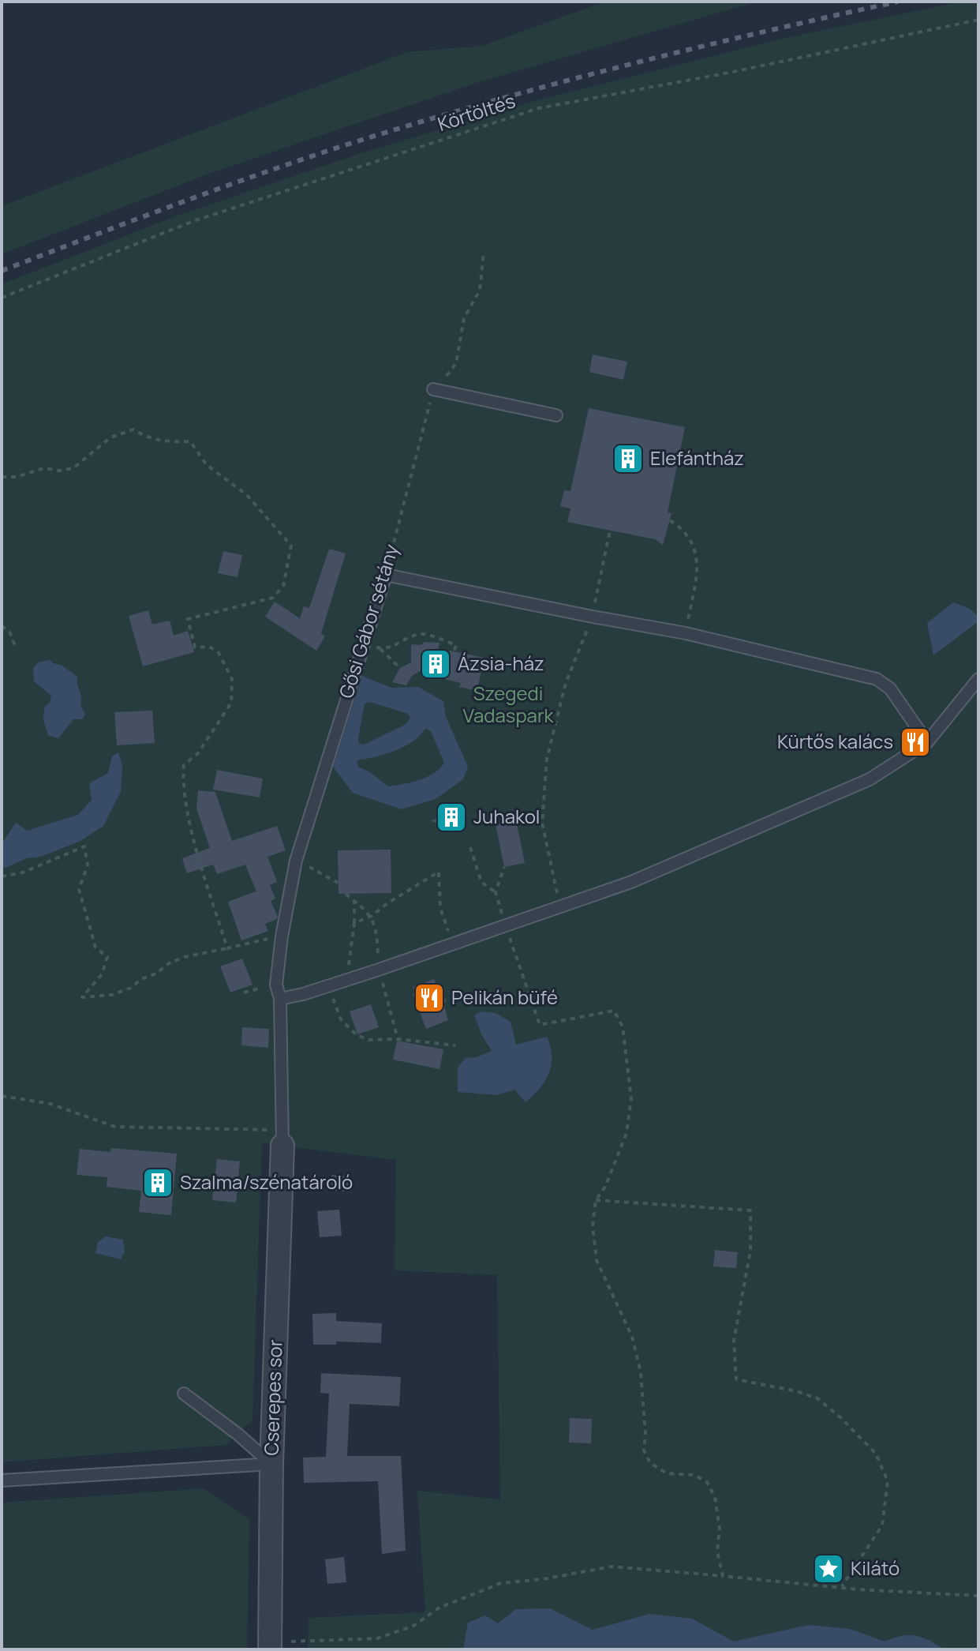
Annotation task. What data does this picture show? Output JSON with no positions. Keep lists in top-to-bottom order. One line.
{"streets":{"street":["Cserepes sor"],"lane":["Gősi Gábor sétány"],"path":["Körtöltés"]},"crossings":[["Gősi Gábor sétány","Cserepes sor"]],"parks":["Szegedi Vadaspark"],"places":{"building":["Elefántház","Ázsia-ház","Juhakol","Szalma/szénatároló"],"restaurant":["Kürtős kalács","Pelikán büfé"],"place":["Kilátó"]}}
